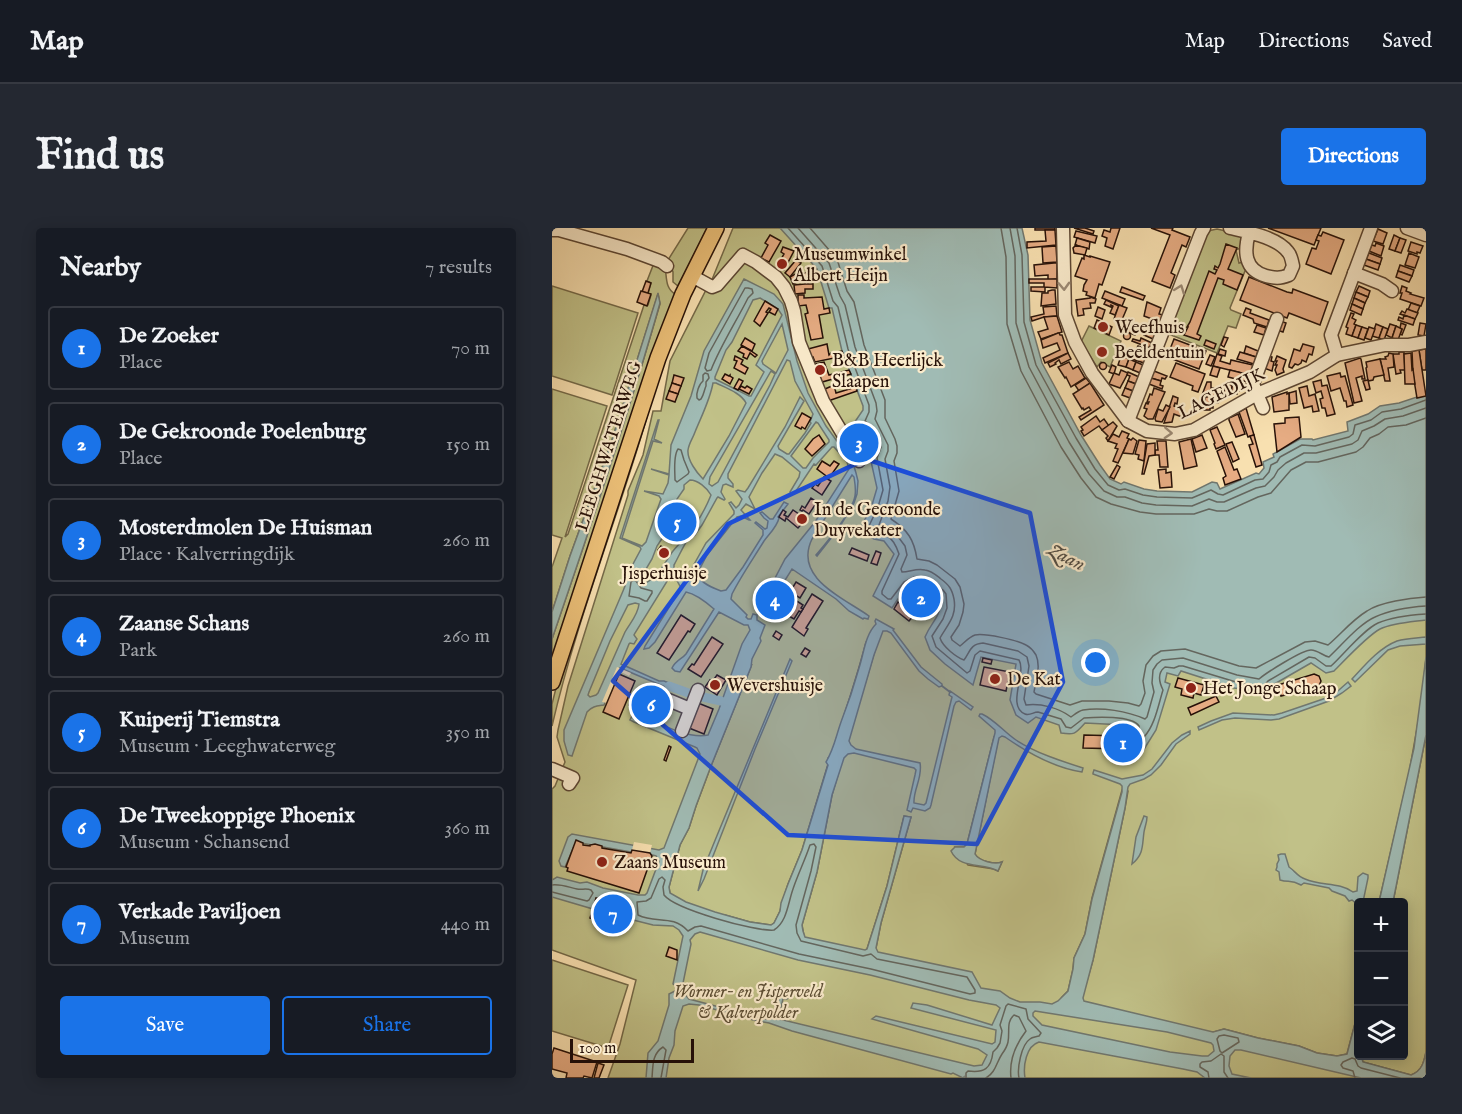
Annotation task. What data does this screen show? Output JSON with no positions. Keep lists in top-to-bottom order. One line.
{"streets":{"main road":["LEEGHWATERWEG"],"street":["LAGEDIJK"]},"one_way":["LAGEDIJK"],"water":["Zaan"],"parks":["Wormer- en Jisperveld & Kalverpolder"],"places":["Museumwinkel Albert Heijn","Weefhuis","Beeldentuin","B&B Heerlijck Slaapen","In de Gecroonde Duyvekater","Jisperhuisje","De Kat","Wevershuisje","Het Jonge Schaap","Zaans Museum"],"scale_bar":"100 m","page":{"header":"Map","nav":["Map","Directions","Saved"],"buttons":["Directions",["Save","Share"]],"title":"Find us","heading":["Nearby","7 results"],"list":[{"mark":"1","name":"De Zoeker","note":"Place","value":"70 m"},{"mark":"2","name":"De Gekroonde Poelenburg","note":"Place","value":"150 m"},{"mark":"3","name":"Mosterdmolen De Huisman","note":"Place · Kalverringdijk","value":"260 m"},{"mark":"4","name":"Zaanse Schans","note":"Park","value":"260 m"},{"mark":"5","name":"Kuiperij Tiemstra","note":"Museum · Leeghwaterweg","value":"350 m"},{"mark":"6","name":"De Tweekoppige Phoenix","note":"Museum · Schansend","value":"360 m"},{"mark":"7","name":"Verkade Paviljoen","note":"Museum","value":"440 m"}],"pins":["3","5","2","4","6","1","7"],"map_buttons":["+","−"],"scale":"100 m"}}
